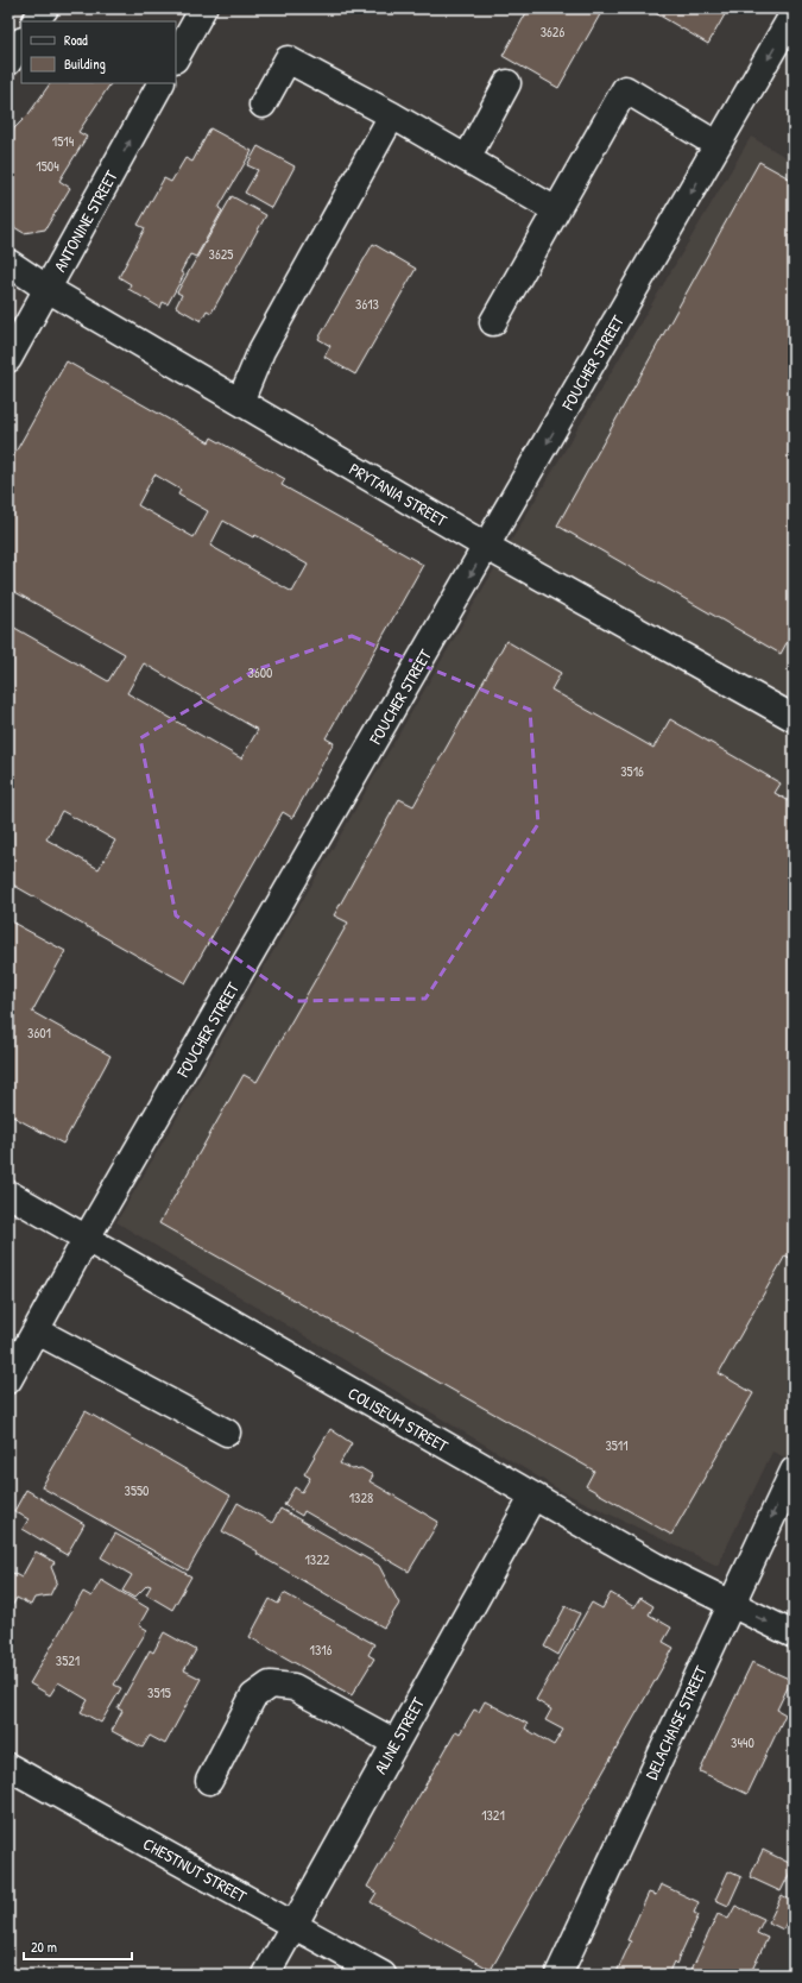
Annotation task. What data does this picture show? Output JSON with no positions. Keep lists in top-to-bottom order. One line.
{"streets":{"street":["ANTONINE STREET","FOUCHER STREET","PRYTANIA STREET","COLISEUM STREET","DELACHAISE STREET","ALINE STREET","CHESTNUT STREET"]},"crossings":[["ANTONINE STREET","PRYTANIA STREET"],["FOUCHER STREET","PRYTANIA STREET"],["FOUCHER STREET","COLISEUM STREET"],["COLISEUM STREET","DELACHAISE STREET"],["COLISEUM STREET","ALINE STREET"],["ALINE STREET","CHESTNUT STREET"]],"one_way":["FOUCHER STREET"],"house_numbers":["3626","1514","1504","3625","3613","3600","3516","3601","3511","3550","1328","1322","1316","3521","3515","3440","1321"],"legend":["Road","Building"],"scale_bar":"20 m"}
